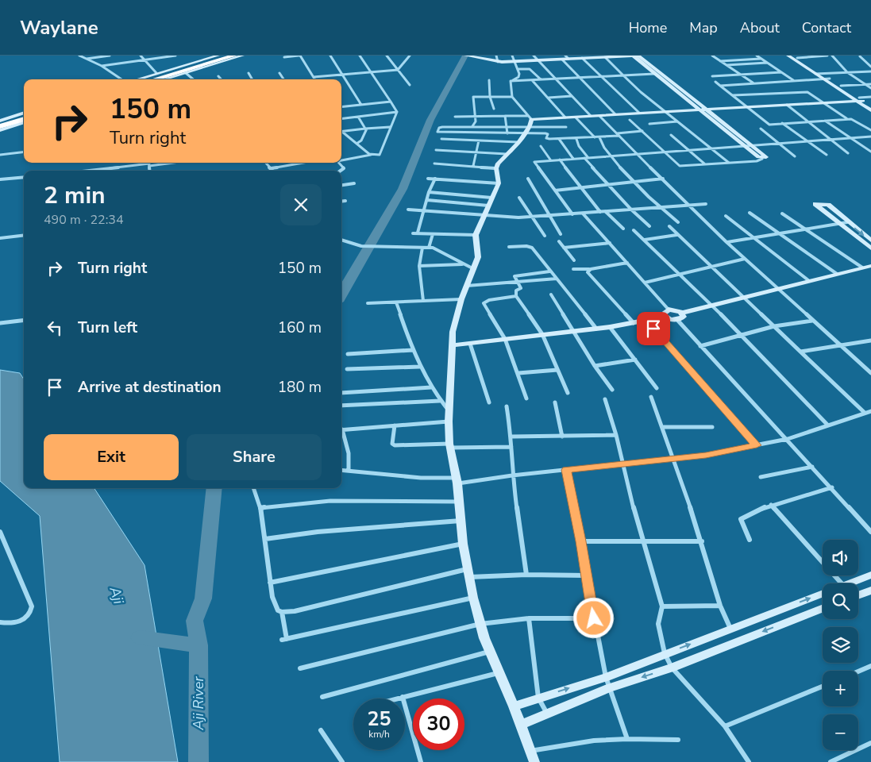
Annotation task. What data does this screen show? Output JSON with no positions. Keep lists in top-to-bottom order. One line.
{"water":["Aji","Aji River"],"page":{"header":"Waylane","nav":["Home","Map","About","Contact"],"turn":["150 m","Turn right"],"heading":["2 min","490 m · 22:34"],"list":[{"name":"Turn right","value":"150 m"},{"name":"Turn left","value":"160 m"},{"name":"Arrive at destination","value":"180 m"}],"buttons":["Exit","Share"],"map_buttons":["+","−"],"speed":"25 km/h","limit":"30"}}
